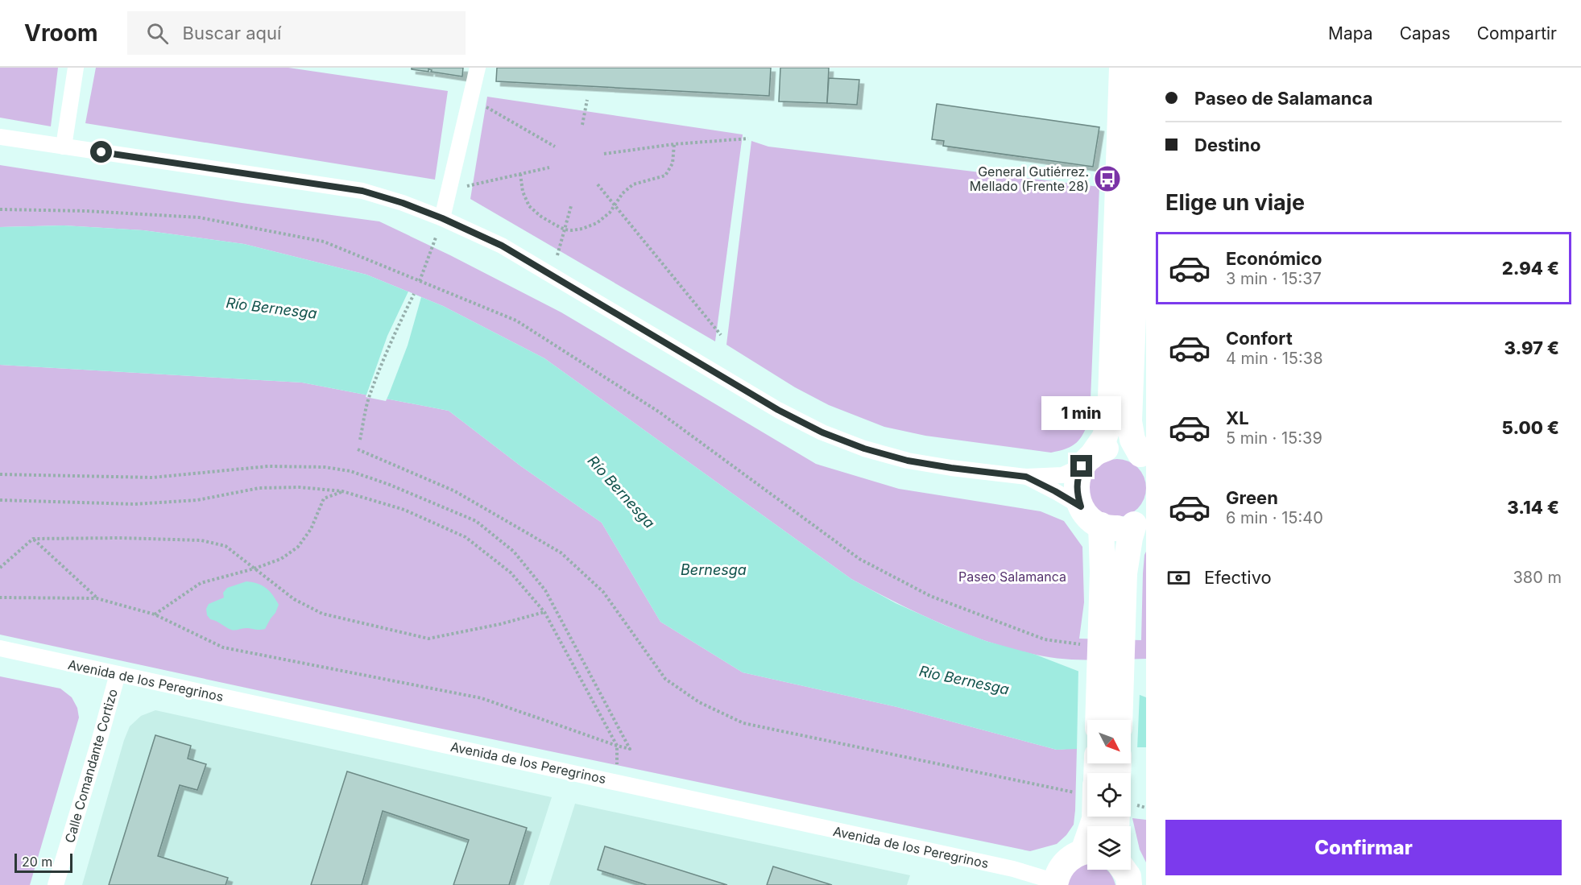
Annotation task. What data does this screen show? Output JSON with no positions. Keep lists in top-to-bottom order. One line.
{"streets":{"street":["Avenida de los Peregrinos","Calle Comandante Cortizo"]},"crossings":[["Avenida de los Peregrinos","Calle Comandante Cortizo"]],"water":["Río Bernesga","Bernesga"],"parks":["Paseo Salamanca"],"places":{"bus stop":["General Gutiérrez. Mellado (Frente 28)"]},"scale_bar":"20 m","north":"bottom right","page":{"header":"Vroom","search":"Buscar aquí","nav":["Mapa","Capas","Compartir"],"banner":["Paseo de Salamanca","Destino"],"heading":"Elige un viaje","list":[{"name":"Económico","note":"3 min · 15:37","value":"2.94 €"},{"name":"Confort","note":"4 min · 15:38","value":"3.97 €"},{"name":"XL","note":"5 min · 15:39","value":"5.00 €"},{"name":"Green","note":"6 min · 15:40","value":"3.14 €"}],"bubble":"1 min","pay":["Efectivo","380 m"],"buttons":"Confirmar","scale":"20 m"}}
